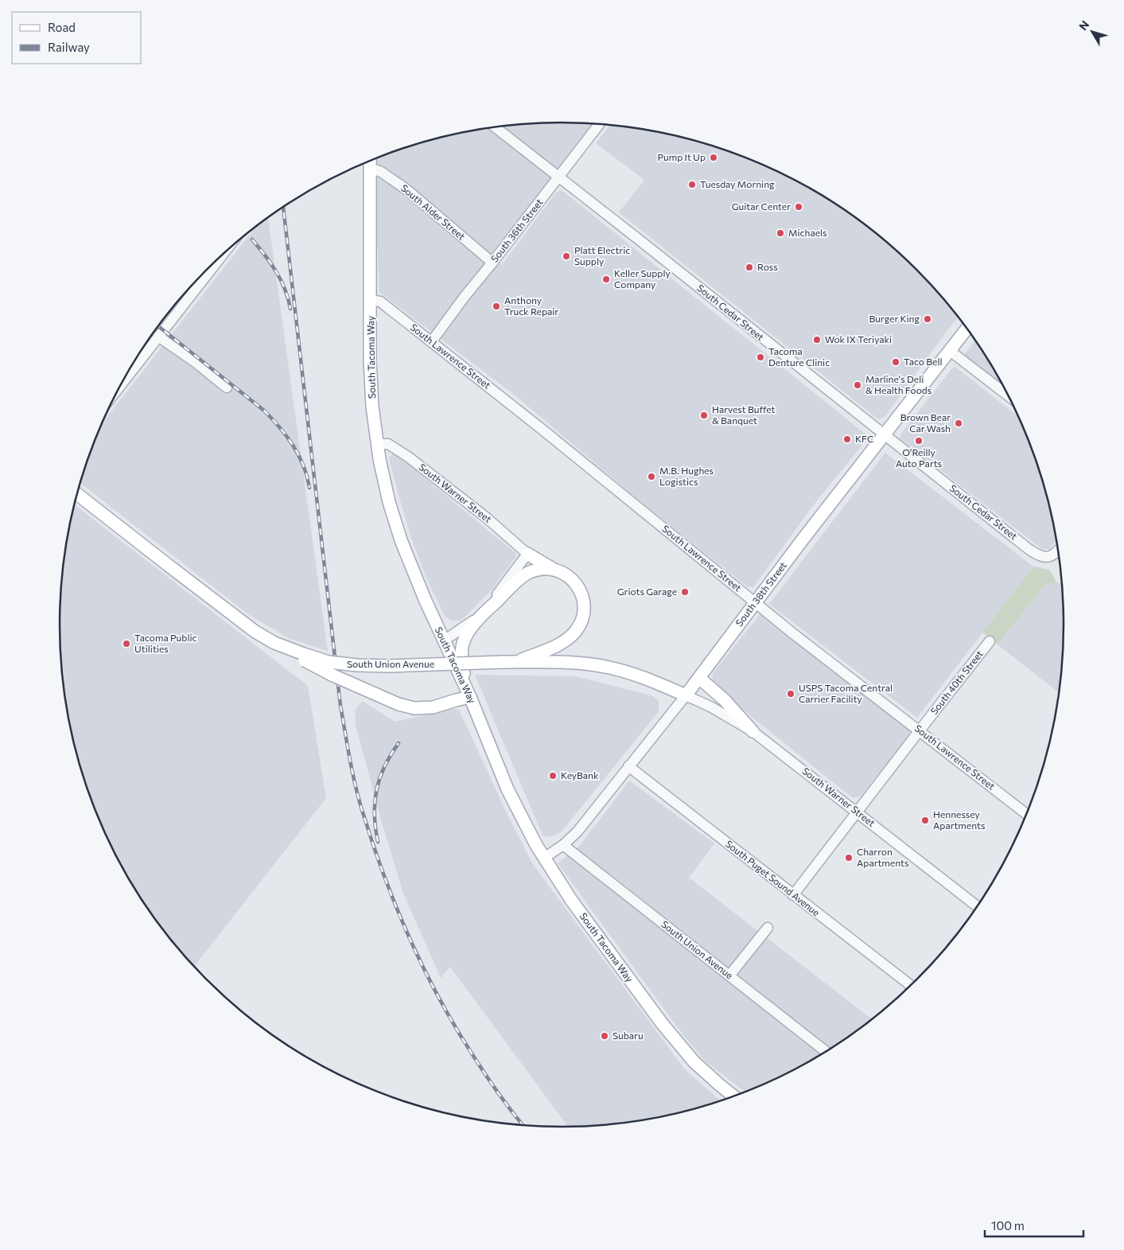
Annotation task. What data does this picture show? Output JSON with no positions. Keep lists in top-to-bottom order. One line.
{"streets":{"main road":["South Tacoma Way","South 38th Street","South Union Avenue"],"street":["South Alder Street","South 36th Street","South Cedar Street","South Lawrence Street","South Warner Street","South 40th Street","South Puget Sound Avenue"]},"crossings":[["South Alder Street","South 36th Street"],["South Alder Street","South Tacoma Way"],["South 36th Street","South Cedar Street"],["South 36th Street","South Lawrence Street"],["South Cedar Street","South 38th Street"],["South Lawrence Street","South Tacoma Way"],["South Lawrence Street","South 38th Street"],["South Lawrence Street","South 40th Street"],["South Tacoma Way","South Warner Street"],["South Tacoma Way","South 38th Street"],["South Warner Street","South 38th Street"],["South Warner Street","South Union Avenue"],["South Warner Street","South 40th Street"],["South 38th Street","South Union Avenue"],["South 38th Street","South Puget Sound Avenue"],["South 40th Street","South Puget Sound Avenue"]],"places":["Pump It Up","Tuesday Morning","Guitar Center","Michaels","Platt Electric Supply","Ross","Keller Supply Company","Anthony Truck Repair","Burger King","Wok IX Teriyaki","Tacoma Denture Clinic","Taco Bell","Marline's Deli & Health Foods","Harvest Buffet & Banquet","Brown Bear Car Wash","KFC","O'Reilly Auto Parts","M.B. Hughes Logistics","Griots Garage","Tacoma Public Utilities","USPS Tacoma Central Carrier Facility","KeyBank","Hennessey Apartments","Charron Apartments","Subaru"],"legend":["Road","Railway"],"scale_bar":"100 m","north":"top left"}
